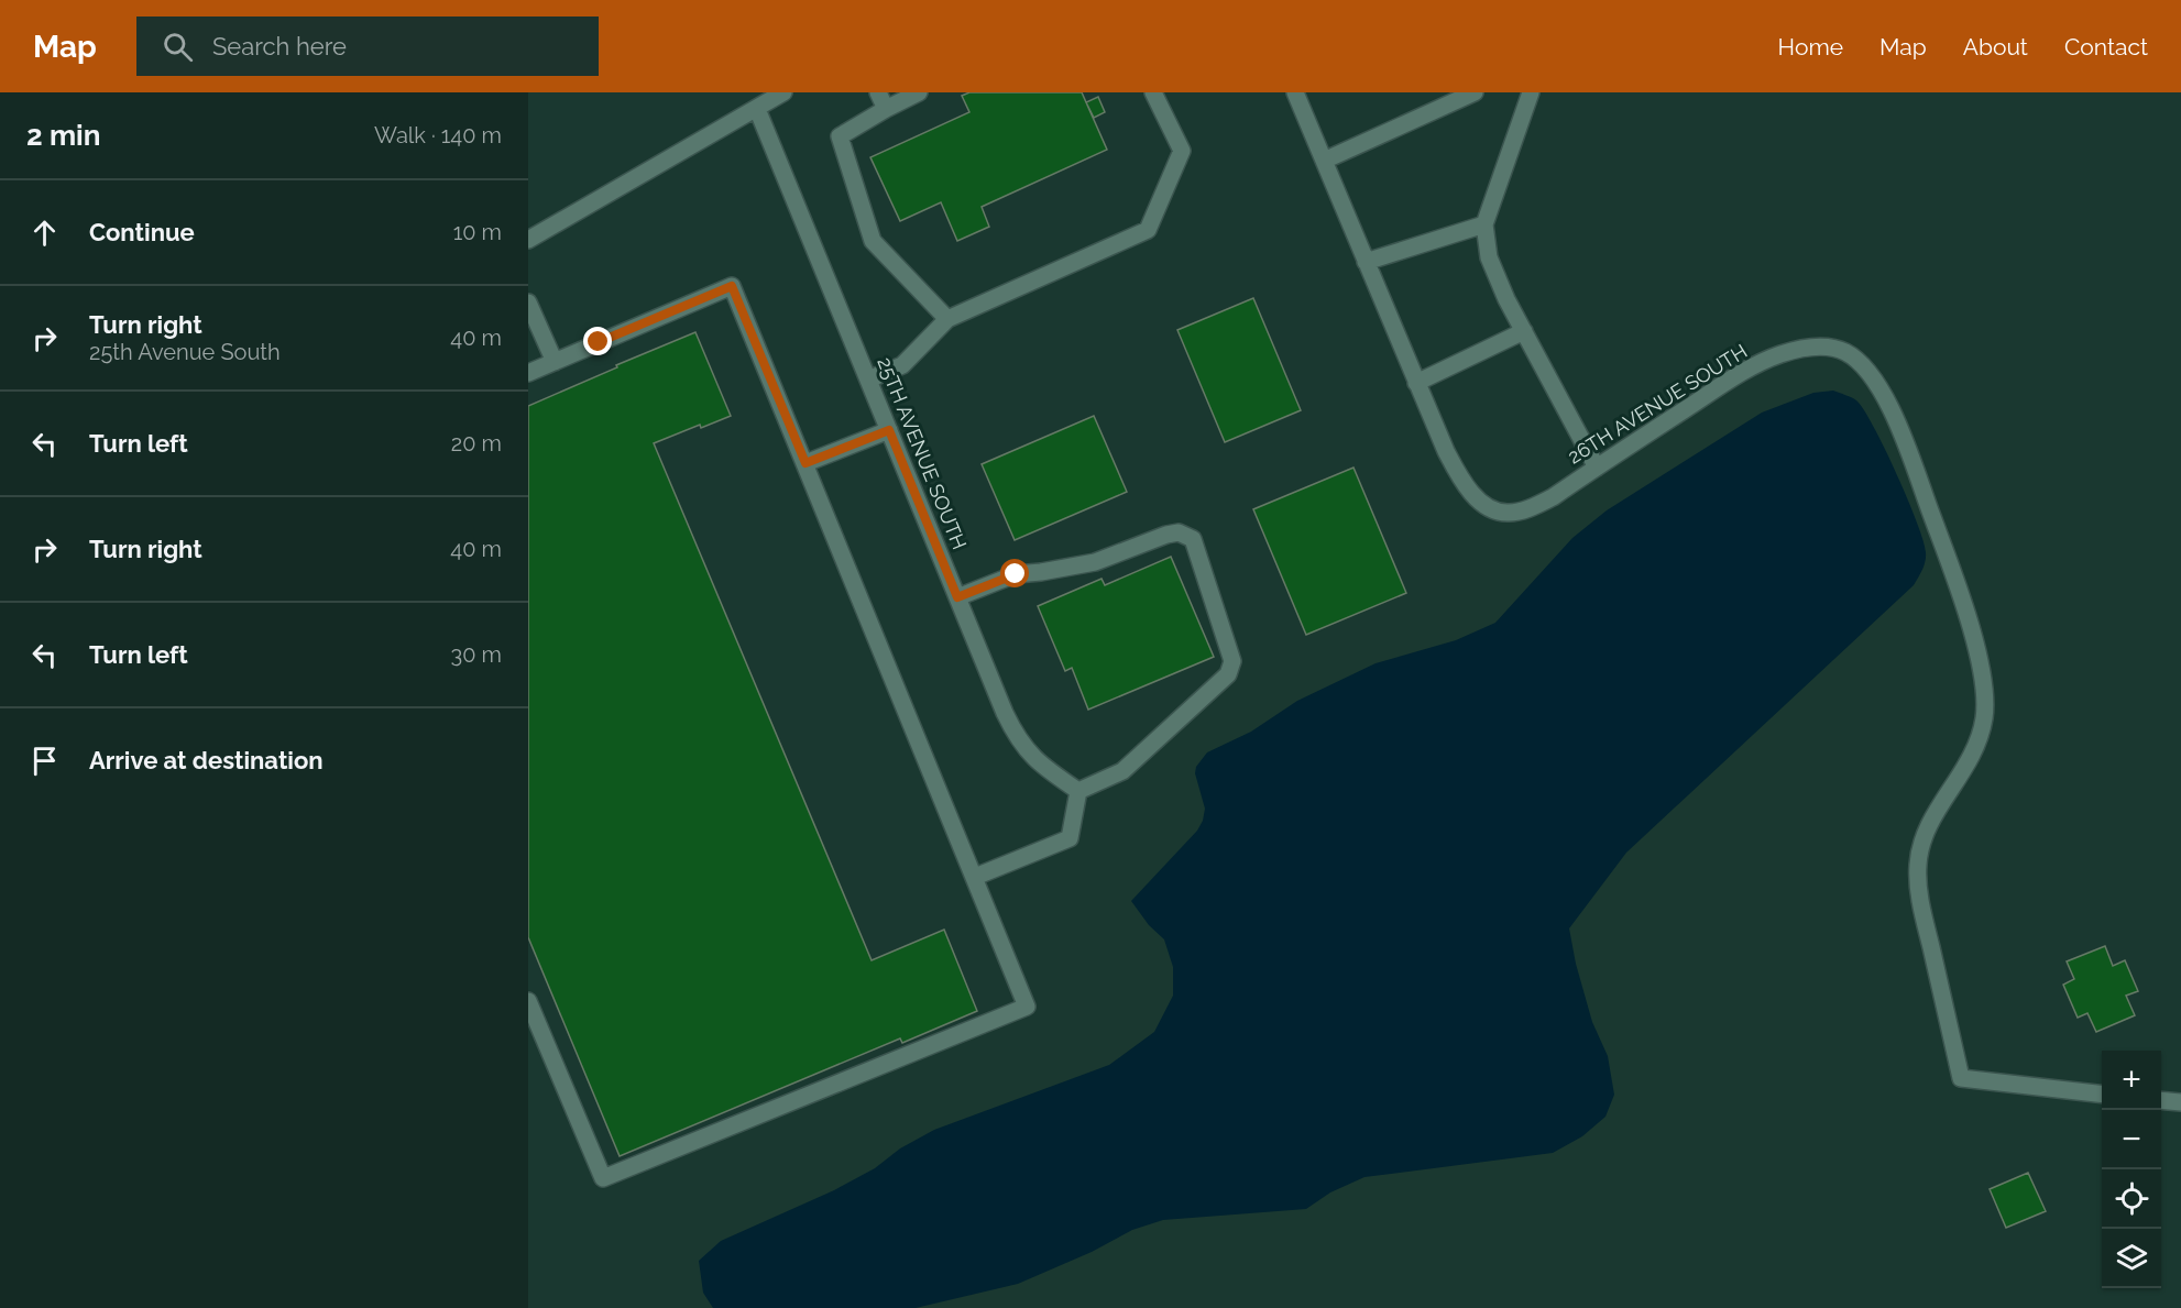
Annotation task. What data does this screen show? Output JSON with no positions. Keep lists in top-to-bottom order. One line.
{"streets":{"street":["26TH AVENUE SOUTH","25TH AVENUE SOUTH"]},"page":{"header":"Map","search":"Search here","nav":["Home","Map","About","Contact"],"heading":["2 min","Walk · 140 m"],"list":[["Continue","10 m"],["Turn right","25th Avenue South","40 m"],["Turn left","20 m"],["Turn right","40 m"],["Turn left","30 m"],"Arrive at destination"],"map_buttons":["+","−"]}}
